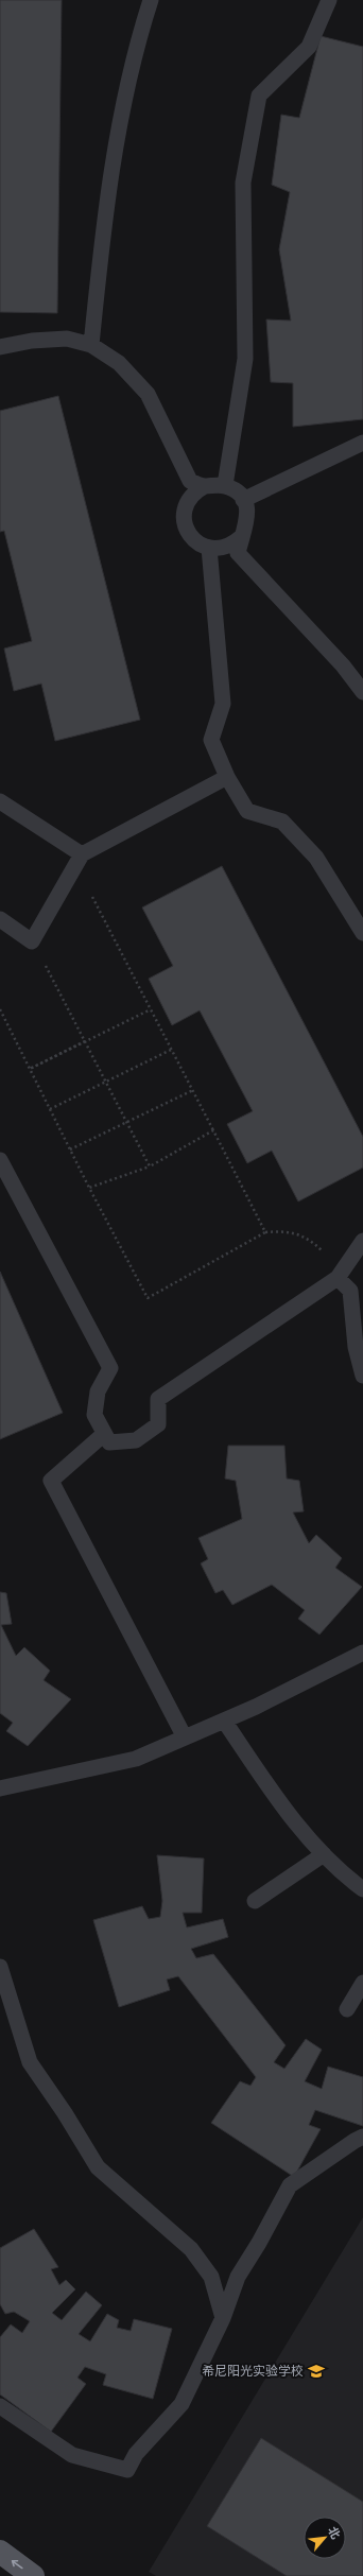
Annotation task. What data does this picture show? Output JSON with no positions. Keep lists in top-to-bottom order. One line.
{"places":{"school or university":["希尼阳光实验学校"]},"north":"top right"}
